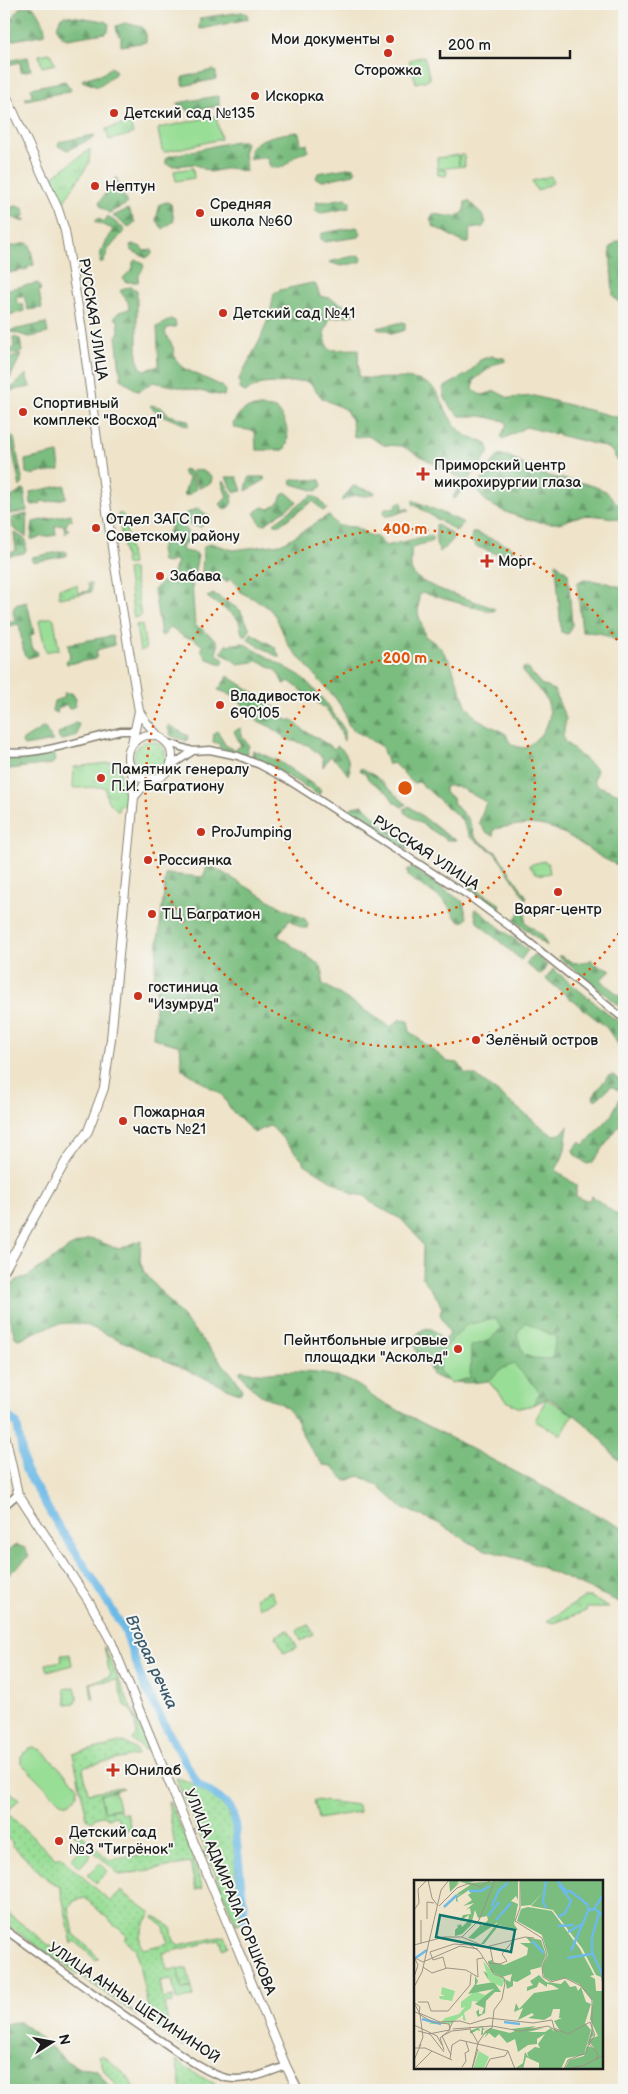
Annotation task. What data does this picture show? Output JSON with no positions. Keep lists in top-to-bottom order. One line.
{"streets":{"main road":["РУССКАЯ УЛИЦА","УЛИЦА АДМИРАЛА ГОРШКОВА","УЛИЦА АННЫ ЩЕТИНИНОЙ"]},"crossings":[["УЛИЦА АДМИРАЛА ГОРШКОВА","УЛИЦА АННЫ ЩЕТИНИНОЙ"]],"water":["Вторая речка"],"places":{"other":["Мои документы","Сторожка","Искорка","Детский сад №135","Нептун","Средняя школа №60","Детский сад №41","Спортивный комплекс \"Восход\"","Отдел ЗАГС по Советскому району","Забава","Владивосток 690105","Памятник генералу П.И. Багратиону","ProJumping","Россиянка","Варяг-центр","ТЦ Багратион","гостиница \"Изумруд\"","Зелёный остров","Пожарная часть №21","Пейнтбольные игровые площадки \"Аскольд\"","Детский сад №3 \"Тигрёнок\""],"health":["Приморский центр микрохирургии глаза","Морг","Юнилаб"]},"scale_bar":"200 m","north":"right","rings":["400 m","200 m"]}
